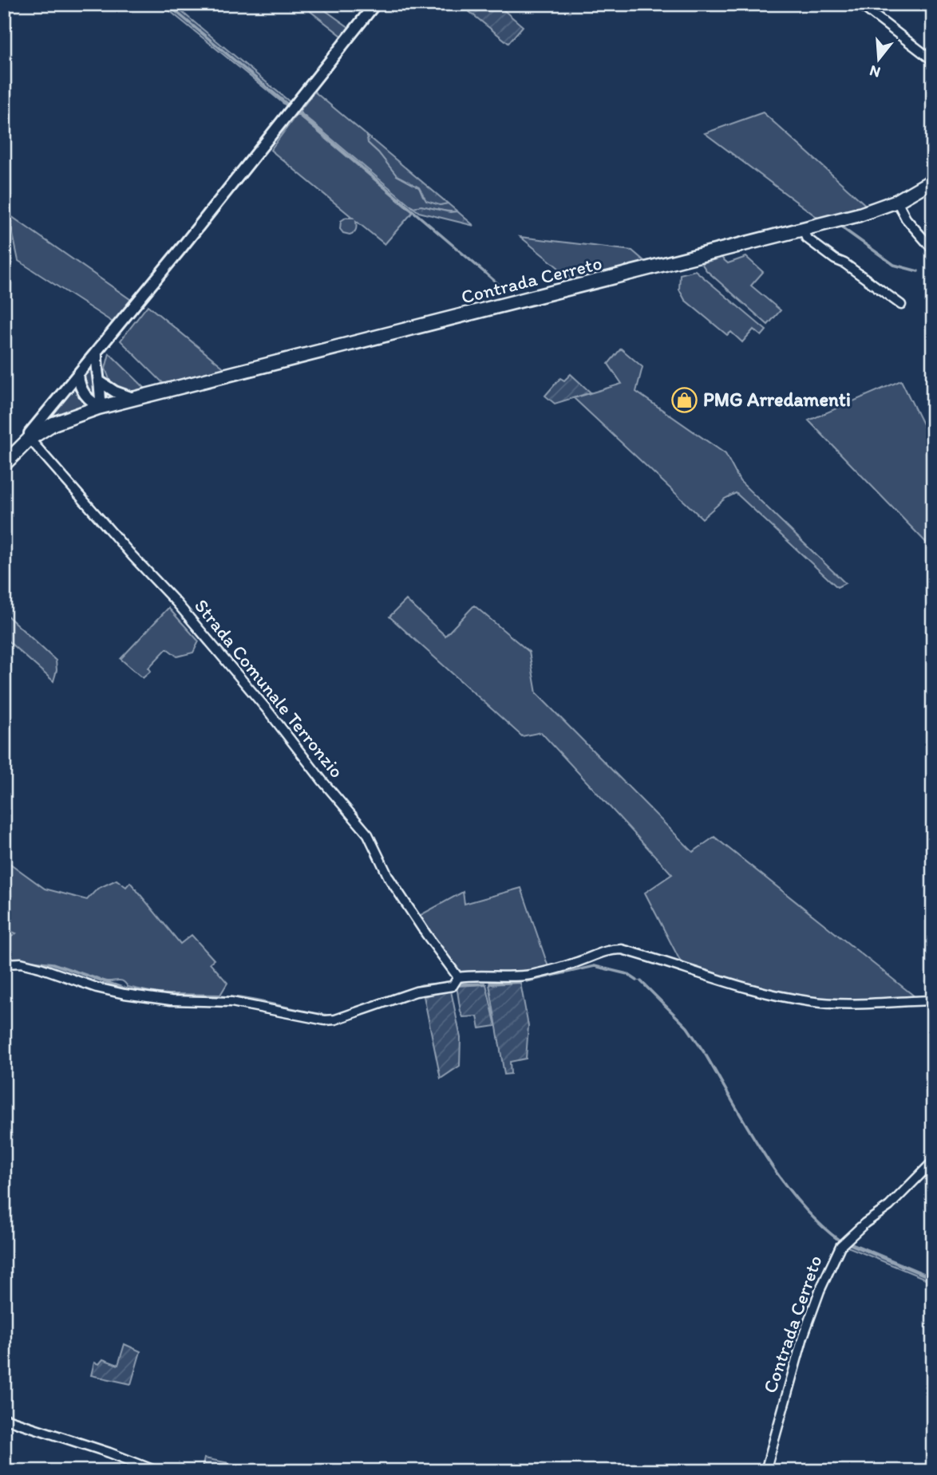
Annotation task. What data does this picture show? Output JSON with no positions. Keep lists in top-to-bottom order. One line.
{"streets":{"main road":["Contrada Cerreto"],"street":["Strada Comunale Terronzio"]},"crossings":[["Contrada Cerreto","Strada Comunale Terronzio"]],"places":{"shop":["PMG Arredamenti"]},"north":"bottom"}
